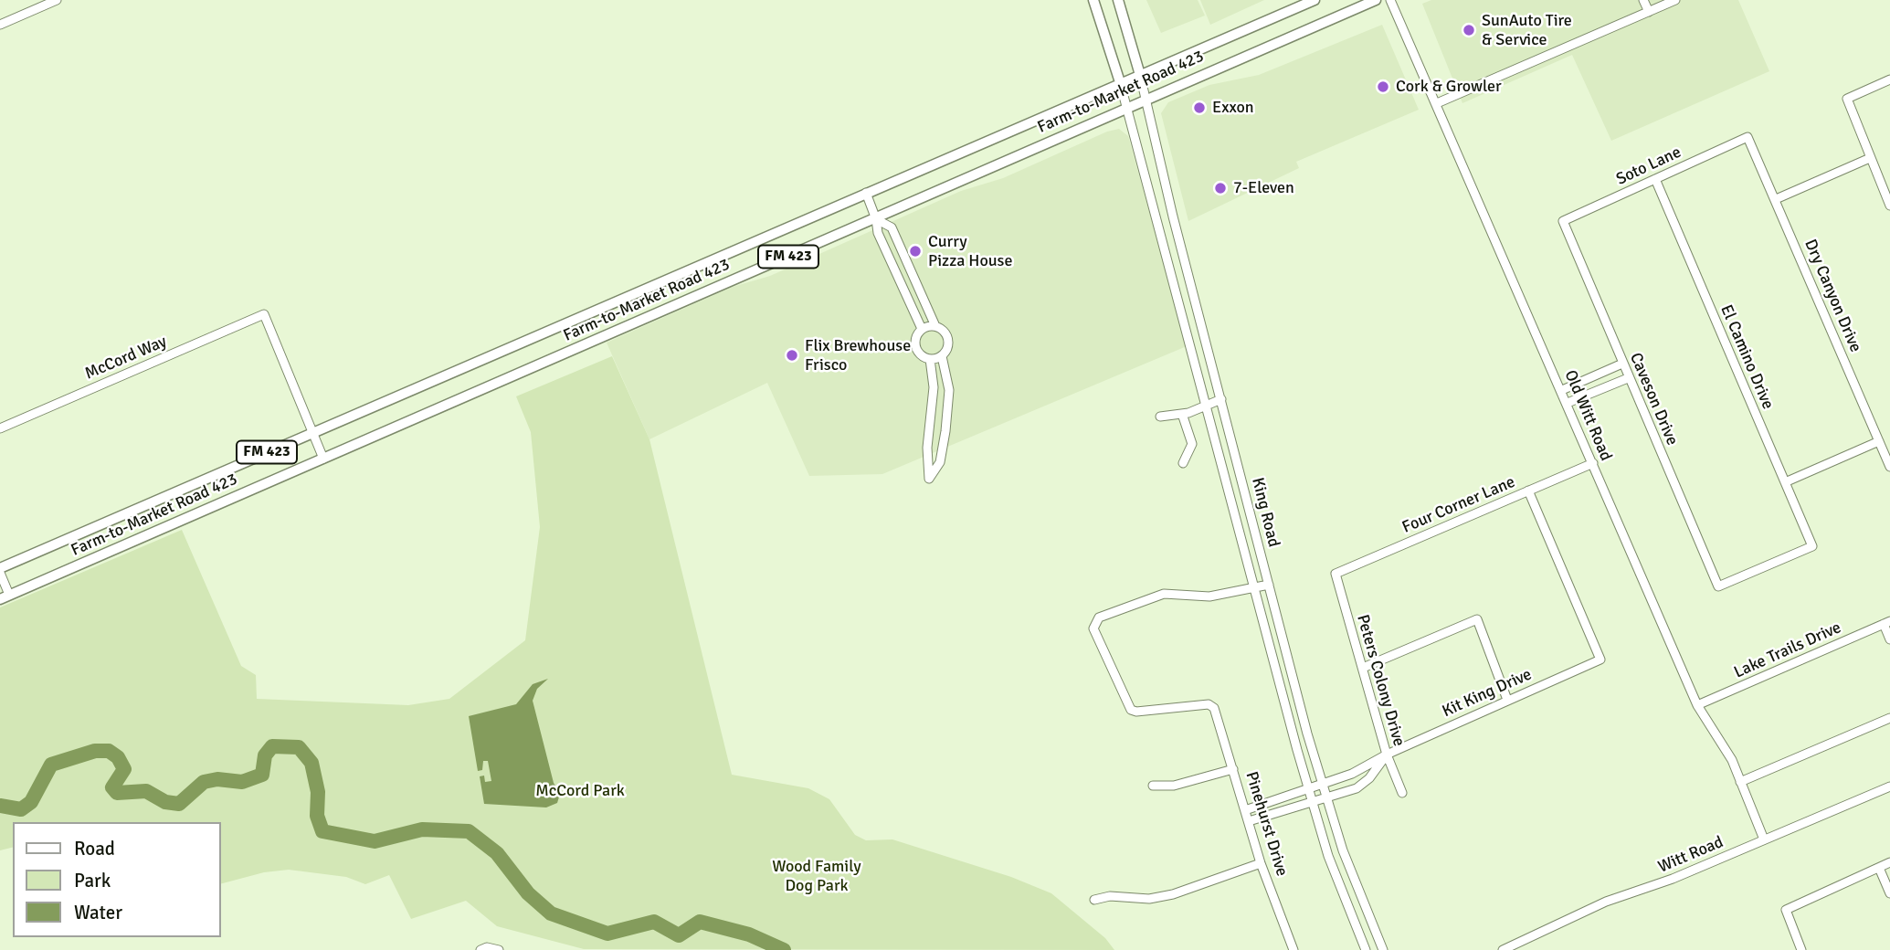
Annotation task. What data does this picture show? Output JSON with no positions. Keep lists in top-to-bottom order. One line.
{"streets":{"main road":["Farm-to-Market Road 423","FM 423"],"street":["Soto Lane","Dry Canyon Drive","El Camino Drive","McCord Way","Caveson Drive","Old Witt Road","Four Corner Lane","King Road","Lake Trails Drive","Peters Colony Drive","Kit King Drive","Pinehurst Drive","Witt Road"]},"crossings":[["Farm-to-Market Road 423","McCord Way"],["Farm-to-Market Road 423","King Road"],["Soto Lane","Dry Canyon Drive"],["Soto Lane","El Camino Drive"],["Soto Lane","Caveson Drive"],["El Camino Drive","Caveson Drive"],["Old Witt Road","Four Corner Lane"],["Old Witt Road","Lake Trails Drive"],["Old Witt Road","Witt Road"],["Four Corner Lane","Peters Colony Drive"],["Four Corner Lane","Kit King Drive"],["King Road","Kit King Drive"],["King Road","Pinehurst Drive"],["Peters Colony Drive","Kit King Drive"],["Kit King Drive","Pinehurst Drive"]],"parks":["McCord Park","Wood Family Dog Park"],"places":["SunAuto Tire & Service","Cork & Growler","Exxon","7-Eleven","Curry Pizza House","Flix Brewhouse Frisco"],"legend":["Road","Park","Water"]}
